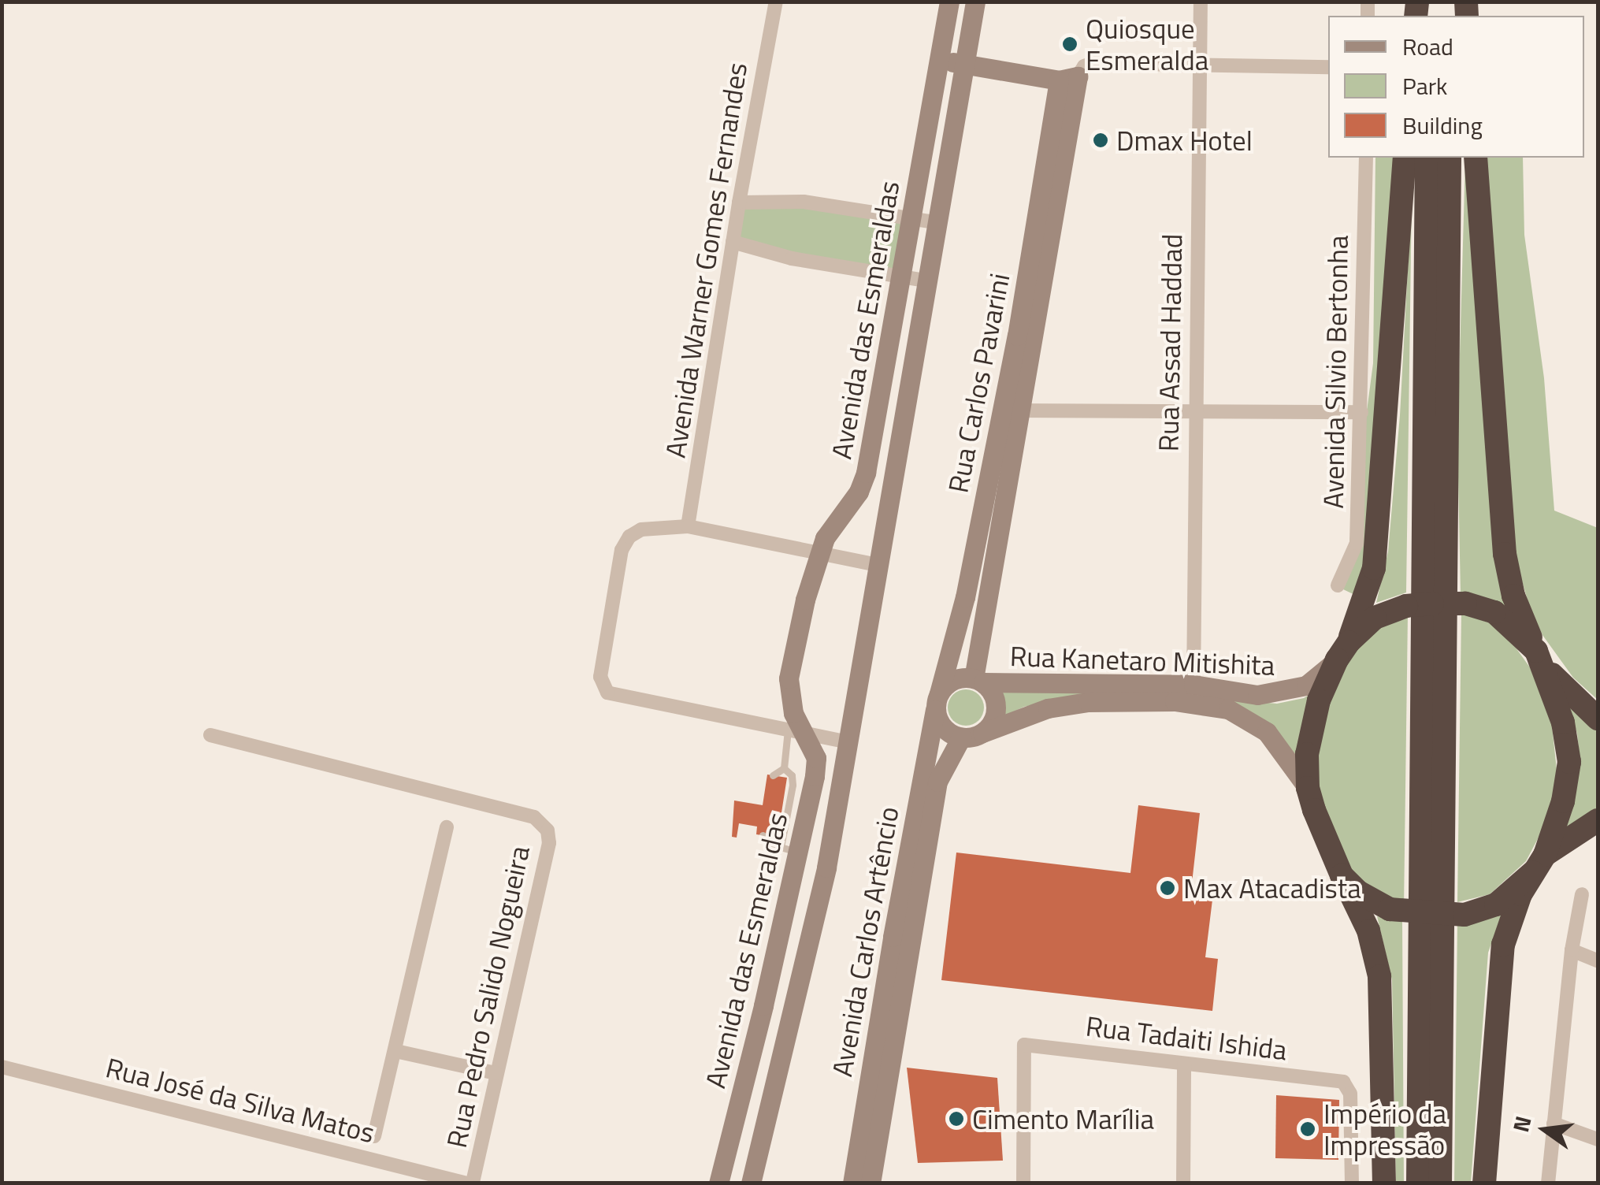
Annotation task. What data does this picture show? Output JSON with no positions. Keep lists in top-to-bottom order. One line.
{"streets":{"main road":["Avenida das Esmeraldas","Rua Carlos Pavarini","Rua Kanetaro Mitishita","Avenida Carlos Artêncio"],"street":["Avenida Warner Gomes Fernandes","Rua Assad Haddad","Avenida Silvio Bertonha","Rua Pedro Salido Nogueira","Rua Tadaiti Ishida","Rua José da Silva Matos"]},"crossings":[["Rua Assad Haddad","Rua Kanetaro Mitishita"],["Rua Carlos Pavarini","Rua Kanetaro Mitishita"],["Rua Carlos Pavarini","Avenida Carlos Artêncio"],["Rua Kanetaro Mitishita","Avenida Carlos Artêncio"]],"places":["Quiosque Esmeralda","Dmax Hotel","Max Atacadista","Cimento Marília","Império da Impressão"],"legend":["Road","Park","Building"],"north":"left"}
